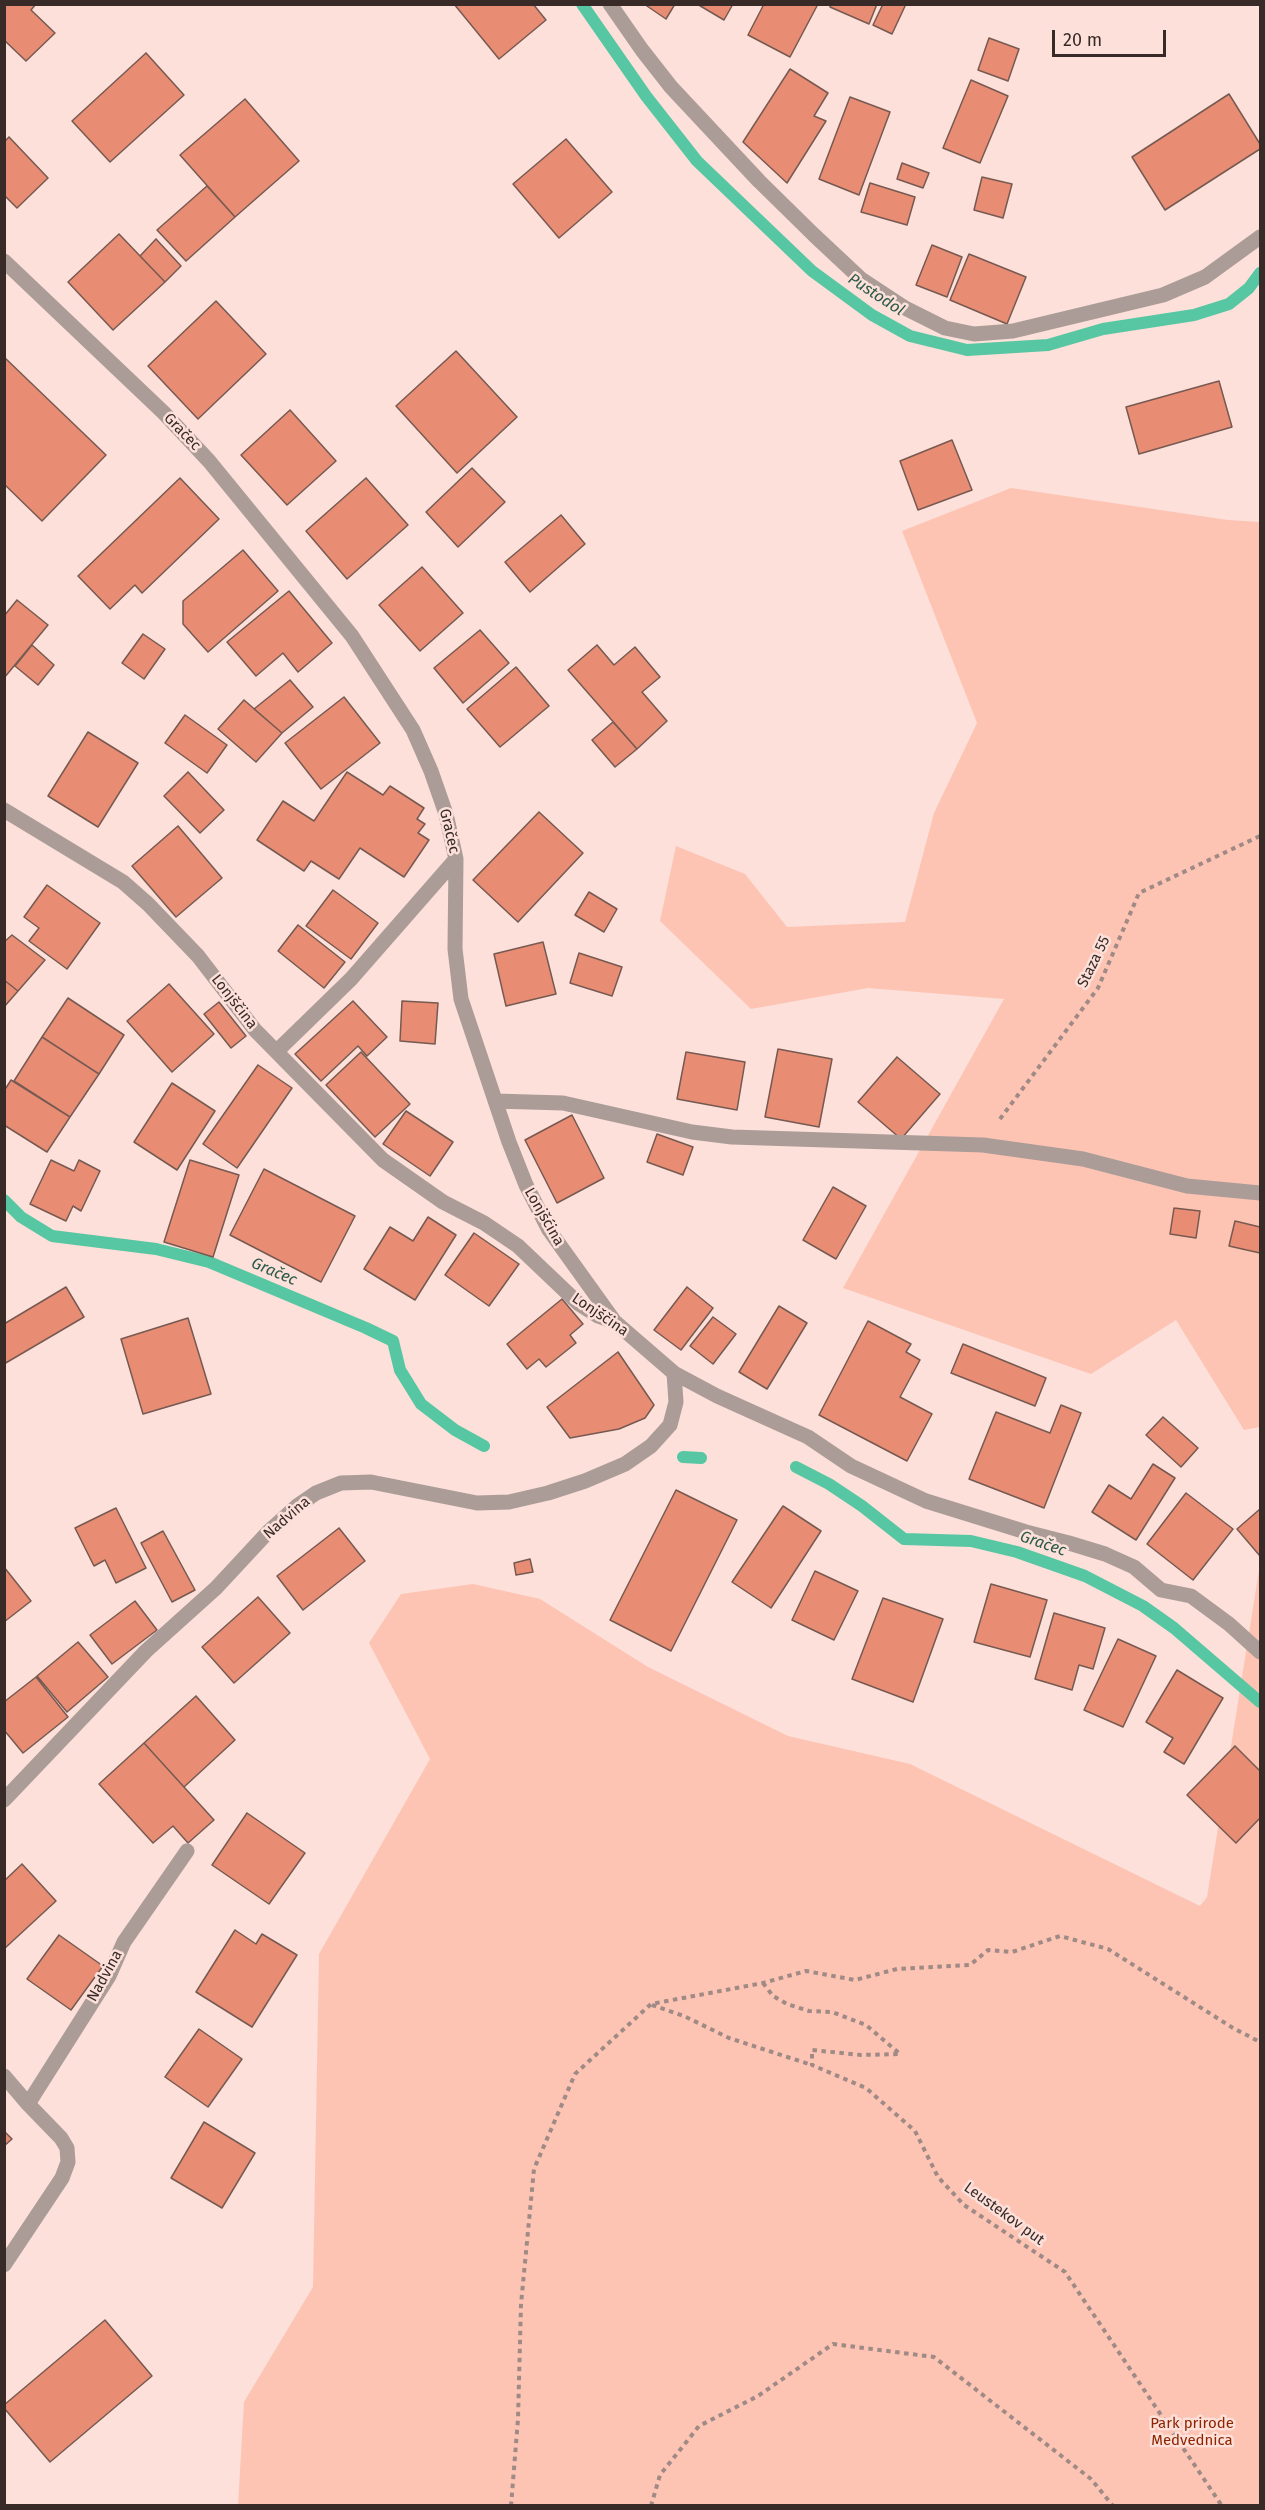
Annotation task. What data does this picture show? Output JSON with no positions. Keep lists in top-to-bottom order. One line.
{"streets":{"street":["Gračec","Lonjščina","Lonjšćina","Nadvina"],"path":["Staza 55","Leustekov put"]},"crossings":[["Gračec","Lonjšćina"],["Lonjščina","Lonjšćina"],["Lonjščina","Nadvina"]],"water":["Pustodol","Gračec"],"parks":["Park prirode Medvednica"],"scale_bar":"20 m"}
